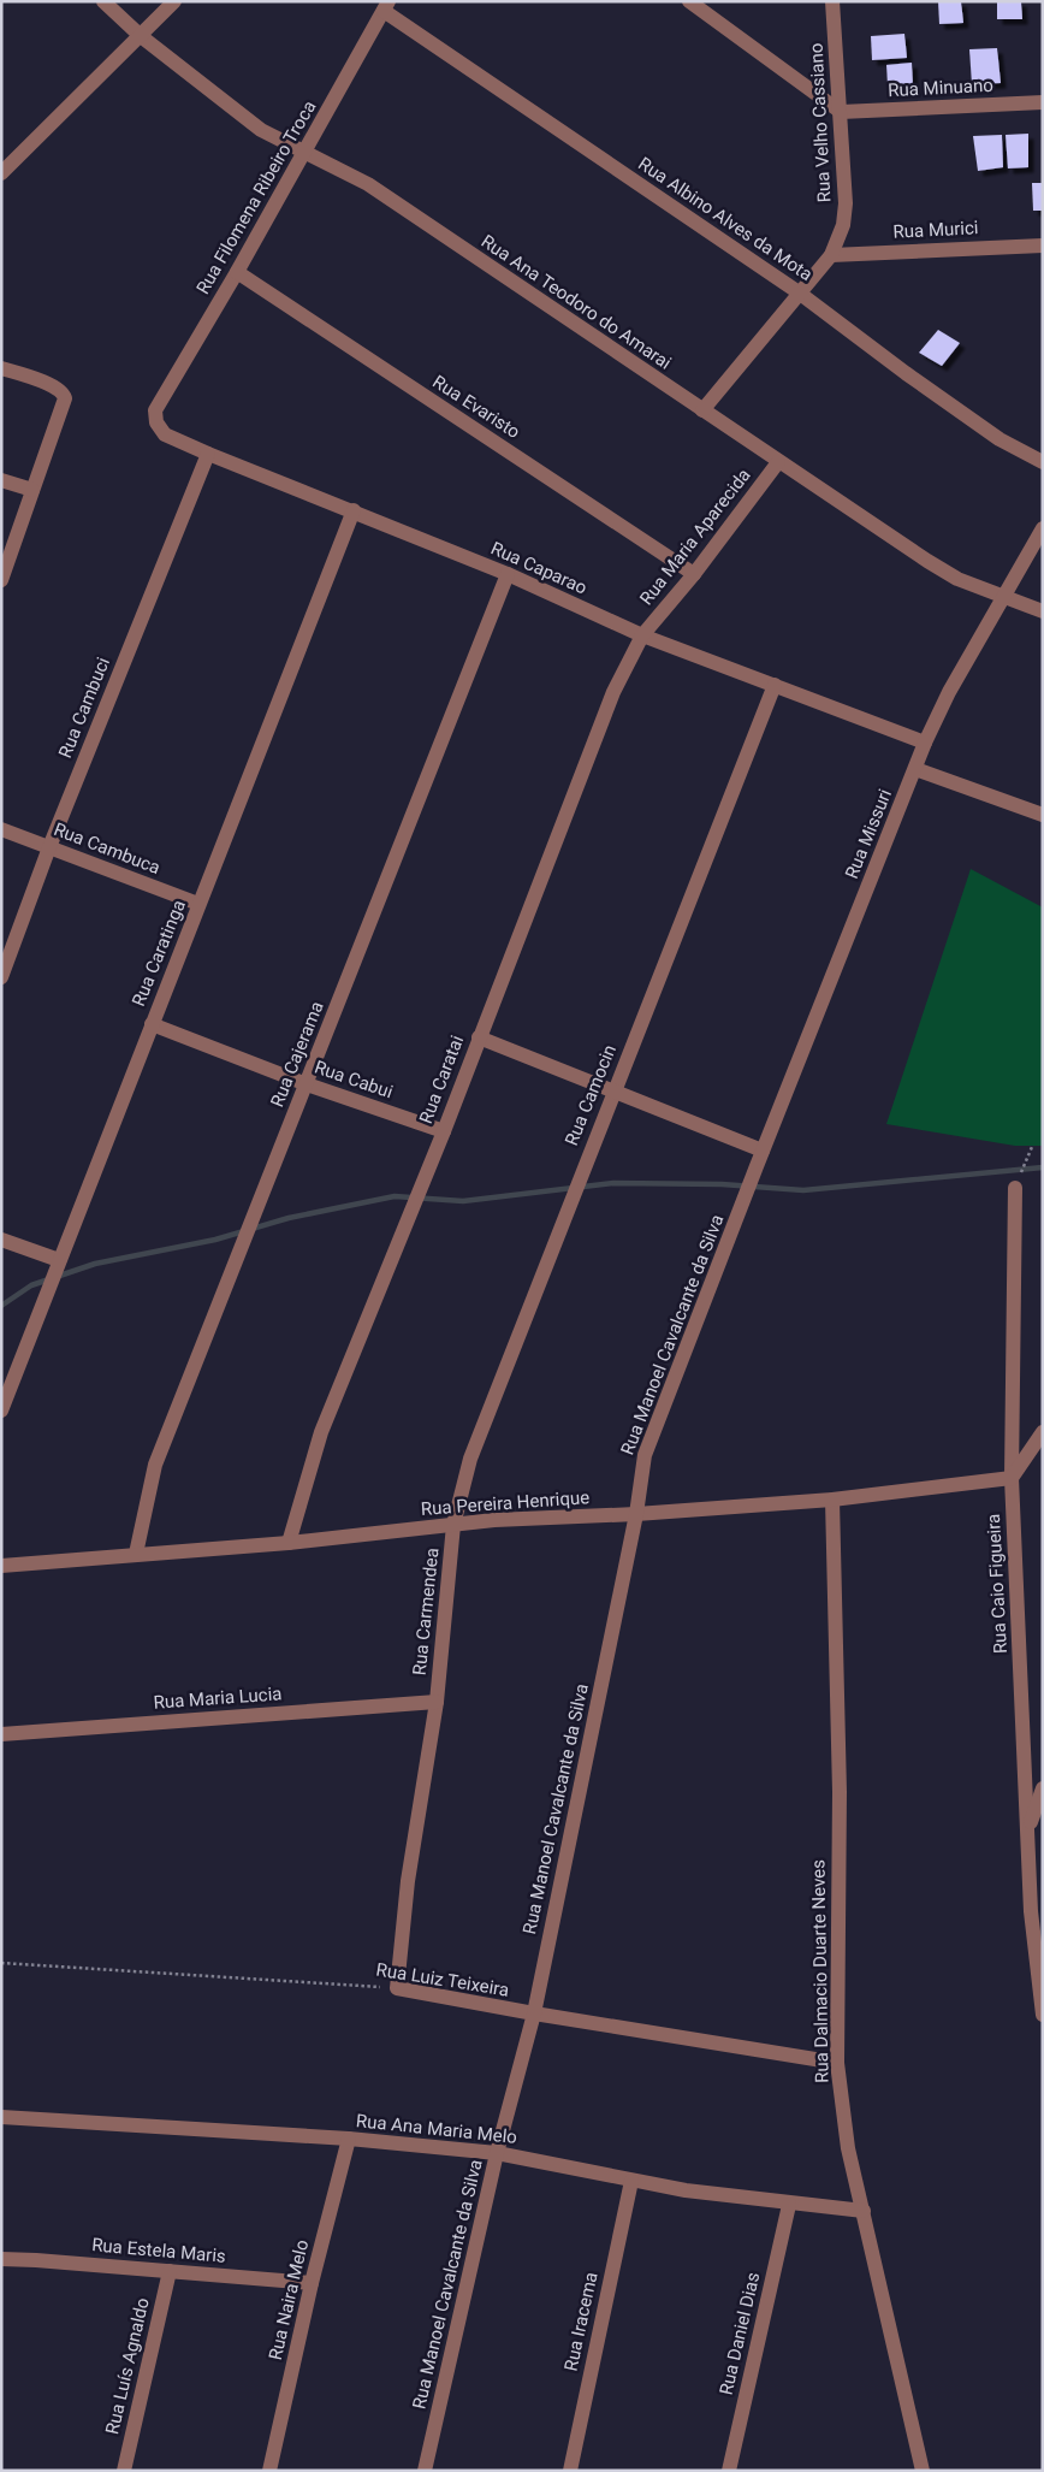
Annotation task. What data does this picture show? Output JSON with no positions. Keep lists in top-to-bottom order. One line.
{"streets":{"street":["Rua Minuano","Rua Velho Cassiano","Rua Filomena Ribeiro Troca","Rua Albino Alves da Mota","Rua Murici","Rua Ana Teodoro do Amarai","Rua Evaristo","Rua Maria Aparecida","Rua Caparao","Rua Cambuci","Rua Missuri","Rua Cambuca","Rua Caratinga","Rua Cajerama","Rua Cabui","Rua Caratai","Rua Camocin","Rua Manoel Cavalcante da Silva","Rua Pereira Henrique","Rua Caio Figueira","Rua Carmendea","Rua Maria Lucia","Rua Dalmacio Duarte Neves","Rua Luiz Teixeira","Rua Ana Maria Melo","Rua Estela Maris","Rua Naira Melo","Rua Iracema","Rua Daniel Dias","Rua Luís Agnaldo"]},"crossings":[["Rua Minuano","Rua Velho Cassiano"],["Rua Velho Cassiano","Rua Albino Alves da Mota"],["Rua Velho Cassiano","Rua Murici"],["Rua Velho Cassiano","Rua Ana Teodoro do Amarai"],["Rua Filomena Ribeiro Troca","Rua Albino Alves da Mota"],["Rua Filomena Ribeiro Troca","Rua Ana Teodoro do Amarai"],["Rua Filomena Ribeiro Troca","Rua Evaristo"],["Rua Filomena Ribeiro Troca","Rua Caparao"],["Rua Ana Teodoro do Amarai","Rua Maria Aparecida"],["Rua Ana Teodoro do Amarai","Rua Missuri"],["Rua Evaristo","Rua Maria Aparecida"],["Rua Maria Aparecida","Rua Caparao"],["Rua Maria Aparecida","Rua Caratai"],["Rua Caparao","Rua Cambuci"],["Rua Caparao","Rua Missuri"],["Rua Caparao","Rua Caratinga"],["Rua Caparao","Rua Cajerama"],["Rua Caparao","Rua Caratai"],["Rua Caparao","Rua Camocin"],["Rua Cambuci","Rua Cambuca"],["Rua Missuri","Rua Manoel Cavalcante da Silva"],["Rua Cambuca","Rua Caratinga"],["Rua Caratinga","Rua Cabui"],["Rua Cajerama","Rua Cabui"],["Rua Cajerama","Rua Pereira Henrique"],["Rua Cabui","Rua Caratai"],["Rua Caratai","Rua Pereira Henrique"],["Rua Camocin","Rua Pereira Henrique"],["Rua Camocin","Rua Carmendea"],["Rua Manoel Cavalcante da Silva","Rua Pereira Henrique"],["Rua Manoel Cavalcante da Silva","Rua Luiz Teixeira"],["Rua Manoel Cavalcante da Silva","Rua Ana Maria Melo"],["Rua Pereira Henrique","Rua Caio Figueira"],["Rua Pereira Henrique","Rua Carmendea"],["Rua Pereira Henrique","Rua Dalmacio Duarte Neves"],["Rua Carmendea","Rua Maria Lucia"],["Rua Carmendea","Rua Luiz Teixeira"],["Rua Dalmacio Duarte Neves","Rua Luiz Teixeira"],["Rua Dalmacio Duarte Neves","Rua Ana Maria Melo"],["Rua Ana Maria Melo","Rua Naira Melo"],["Rua Ana Maria Melo","Rua Iracema"],["Rua Ana Maria Melo","Rua Daniel Dias"],["Rua Estela Maris","Rua Naira Melo"],["Rua Estela Maris","Rua Luís Agnaldo"]]}
